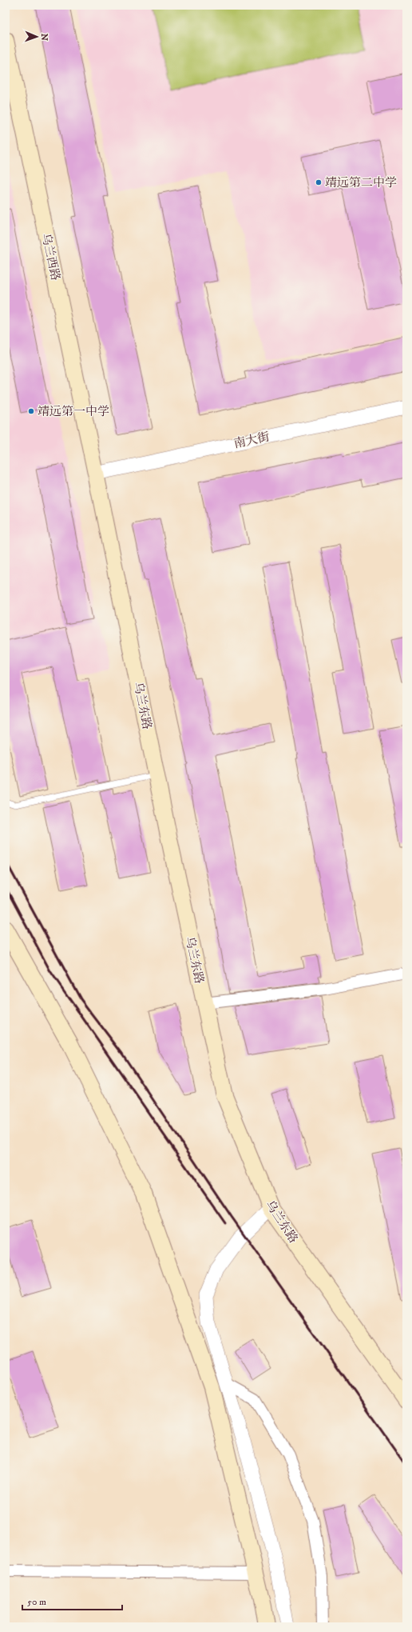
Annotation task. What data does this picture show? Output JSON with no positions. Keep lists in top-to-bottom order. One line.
{"streets":{"main road":["乌兰西路","乌兰东路"],"street":["南大街"]},"crossings":[["乌兰西路","南大街"],["乌兰西路","乌兰东路"],["南大街","乌兰东路"]],"places":["靖远第二中学","靖远第一中学"],"scale_bar":"50 m","north":"right"}
